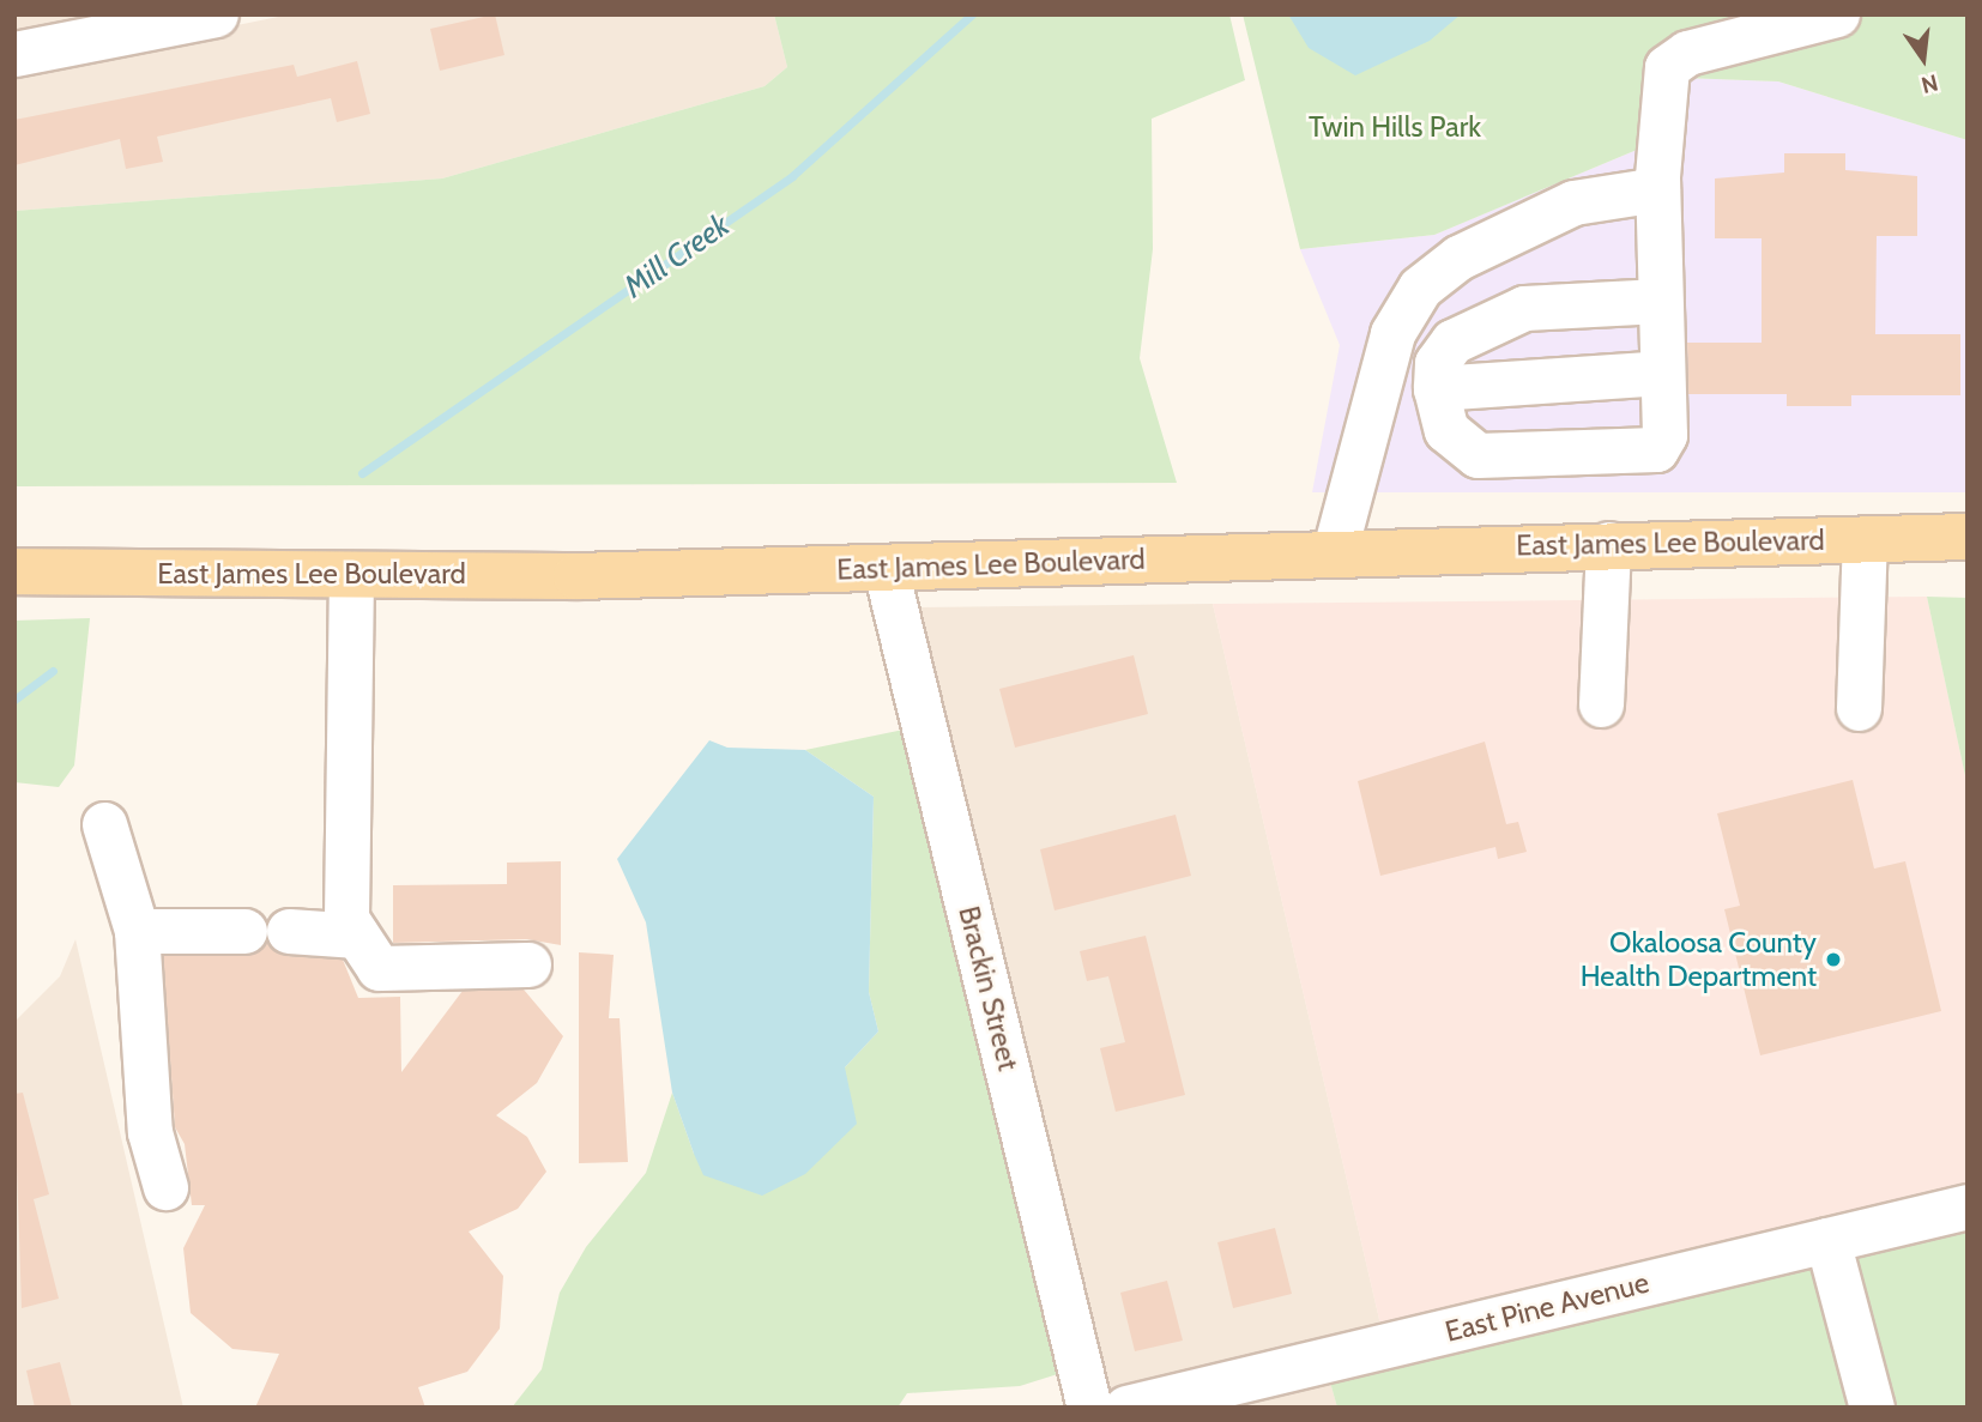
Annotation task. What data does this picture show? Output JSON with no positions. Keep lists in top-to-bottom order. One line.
{"streets":{"main road":["East James Lee Boulevard"],"street":["Brackin Street","East Pine Avenue"]},"crossings":[["East James Lee Boulevard","Brackin Street"]],"water":["Mill Creek"],"parks":["Twin Hills Park"],"places":["Okaloosa County Health Department"],"north":"bottom"}
